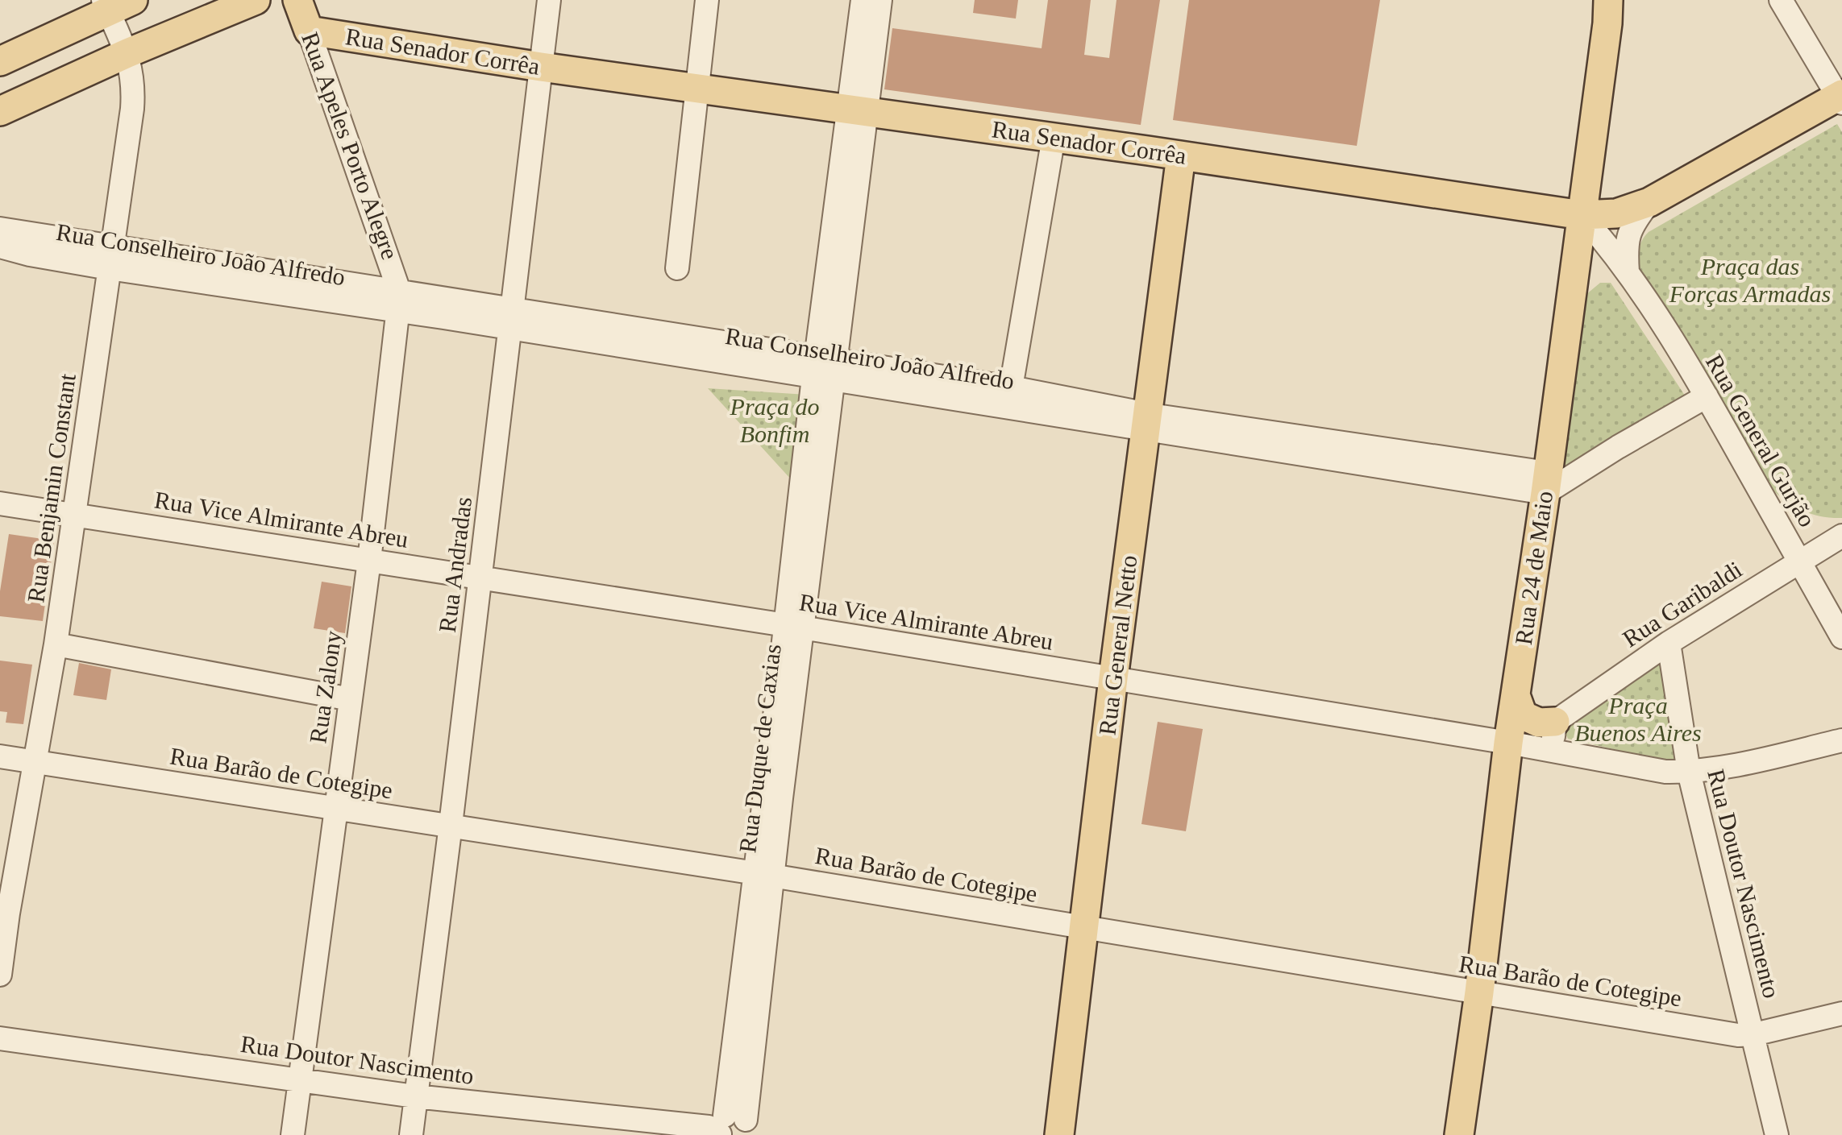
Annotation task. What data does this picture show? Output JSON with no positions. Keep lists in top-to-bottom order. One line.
{"streets":{"main road":["Rua Senador Corrêa","Rua Apeles Porto Alegre","Rua 24 de Maio","Rua General Netto"],"street":["Rua Conselheiro João Alfredo","Rua General Gurjão","Rua Benjamin Constant","Rua Vice Almirante Abreu","Rua Andradas","Rua Garibaldi","Rua Zalony","Rua Duque de Caxias","Rua Barão de Cotegipe","Rua Doutor Nascimento"]},"crossings":[["Rua Senador Corrêa","Rua Apeles Porto Alegre"],["Rua Senador Corrêa","Rua General Gurjão"],["Rua Senador Corrêa","Rua Andradas"],["Rua Senador Corrêa","Rua 24 de Maio"],["Rua Senador Corrêa","Rua General Netto"],["Rua Senador Corrêa","Rua Duque de Caxias"],["Rua Apeles Porto Alegre","Rua Conselheiro João Alfredo"],["Rua Apeles Porto Alegre","Rua Zalony"],["Rua Conselheiro João Alfredo","Rua Benjamin Constant"],["Rua Conselheiro João Alfredo","Rua Andradas"],["Rua Conselheiro João Alfredo","Rua 24 de Maio"],["Rua Conselheiro João Alfredo","Rua General Netto"],["Rua Conselheiro João Alfredo","Rua Zalony"],["Rua Conselheiro João Alfredo","Rua Duque de Caxias"],["Rua General Gurjão","Rua 24 de Maio"],["Rua General Gurjão","Rua Garibaldi"],["Rua Benjamin Constant","Rua Vice Almirante Abreu"],["Rua Benjamin Constant","Rua Barão de Cotegipe"],["Rua Vice Almirante Abreu","Rua Andradas"],["Rua Vice Almirante Abreu","Rua 24 de Maio"],["Rua Vice Almirante Abreu","Rua General Netto"],["Rua Vice Almirante Abreu","Rua Zalony"],["Rua Vice Almirante Abreu","Rua Duque de Caxias"],["Rua Vice Almirante Abreu","Rua Doutor Nascimento"],["Rua Andradas","Rua Barão de Cotegipe"],["Rua Andradas","Rua Doutor Nascimento"],["Rua 24 de Maio","Rua Barão de Cotegipe"],["Rua Garibaldi","Rua Doutor Nascimento"],["Rua General Netto","Rua Barão de Cotegipe"],["Rua Zalony","Rua Barão de Cotegipe"],["Rua Zalony","Rua Doutor Nascimento"],["Rua Duque de Caxias","Rua Barão de Cotegipe"],["Rua Duque de Caxias","Rua Doutor Nascimento"],["Rua Barão de Cotegipe","Rua Doutor Nascimento"]],"parks":["Praça das Forças Armadas","Praça do Bonfim","Praça Buenos Aires"]}
